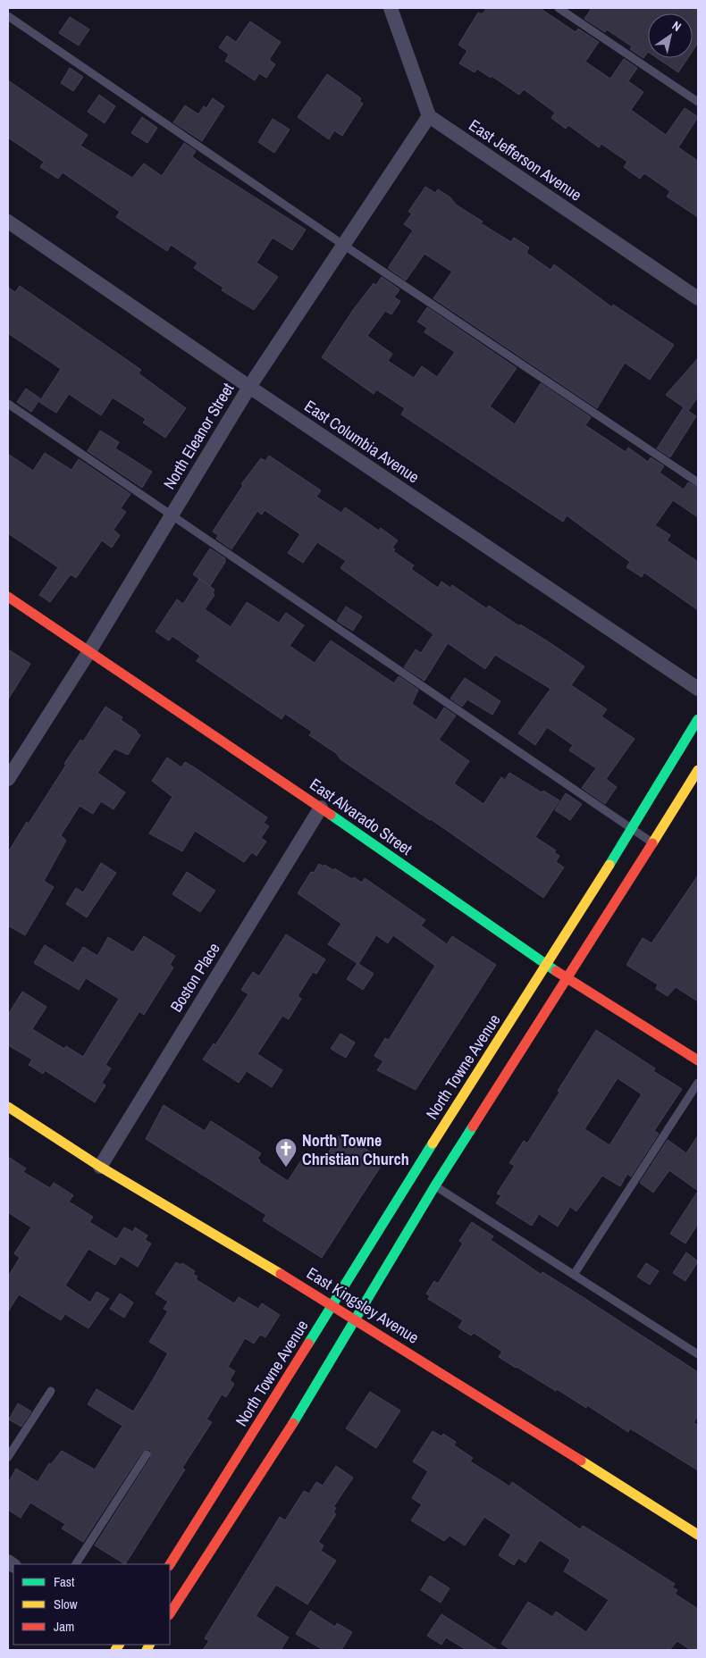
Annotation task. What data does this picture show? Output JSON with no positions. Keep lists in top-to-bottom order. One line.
{"streets":{"main road":["East Alvarado Street","North Towne Avenue","East Kingsley Avenue"],"street":["East Jefferson Avenue","North Eleanor Street","East Columbia Avenue","Boston Place"]},"crossings":[["East Jefferson Avenue","North Eleanor Street"],["North Eleanor Street","East Columbia Avenue"],["North Eleanor Street","East Alvarado Street"],["East Alvarado Street","Boston Place"],["East Alvarado Street","North Towne Avenue"],["Boston Place","East Kingsley Avenue"],["North Towne Avenue","East Kingsley Avenue"]],"places":{"church":["North Towne Christian Church"]},"legend":["Fast","Slow","Jam"],"north":"top right"}
